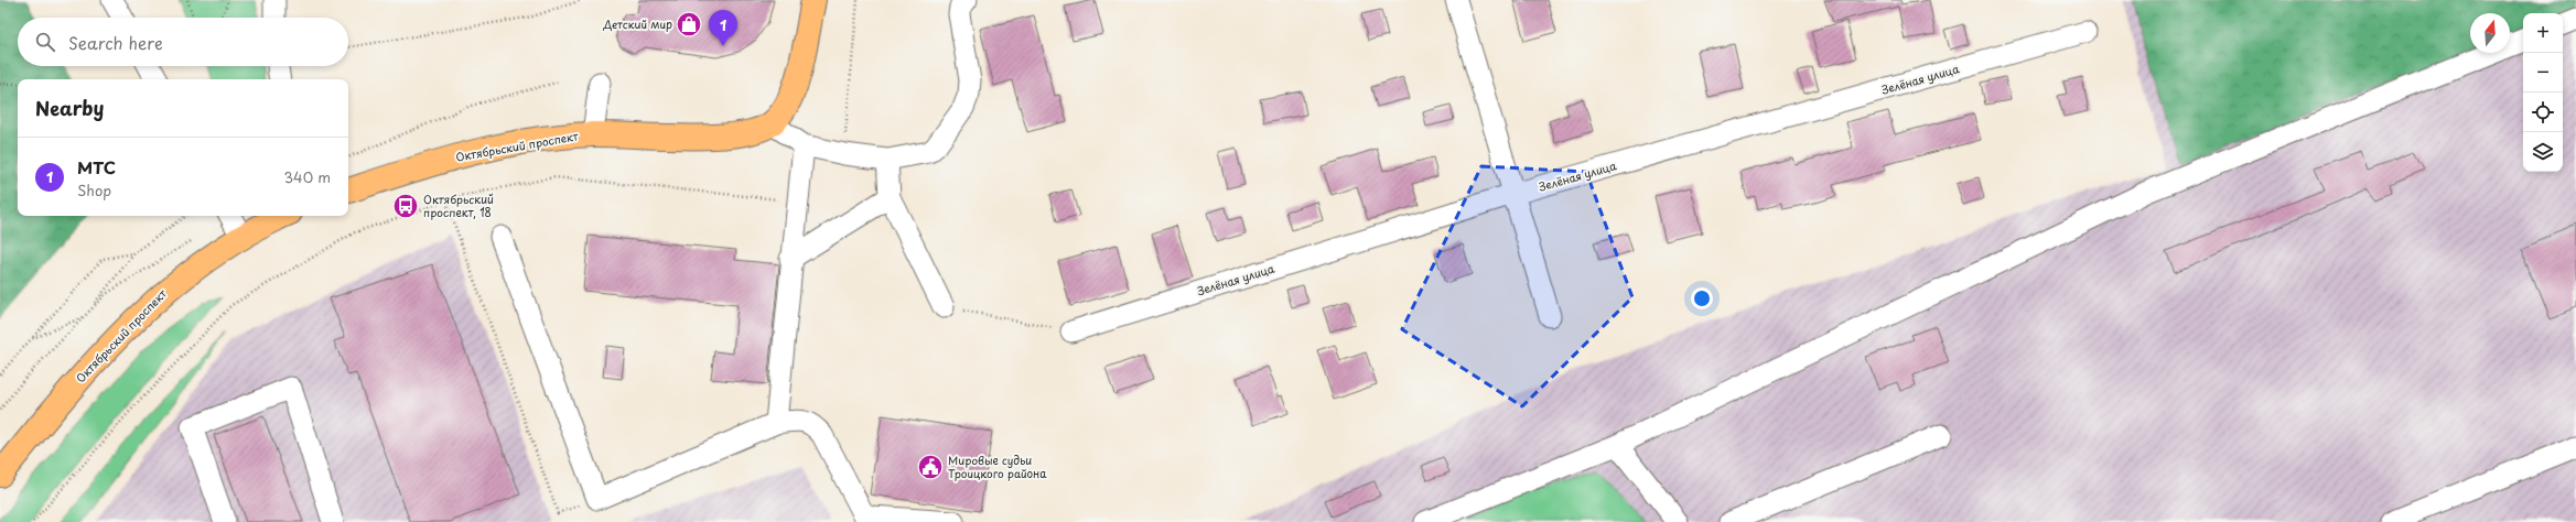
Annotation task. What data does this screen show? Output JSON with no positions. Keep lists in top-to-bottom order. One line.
{"streets":{"main road":["Октябрьский проспект"],"street":["Зелёная улица"]},"places":{"shop":["Детский мир"],"bus stop":["Октябрьский проспект, 18"],"public building":["Мировые судьи Троицкого района"]},"north":"top","page":{"pins":"1","map_buttons":["+","−"],"search":"Search here","heading":"Nearby","list":[{"mark":"1","name":"МТС","note":"Shop","value":"340 m"}]}}
